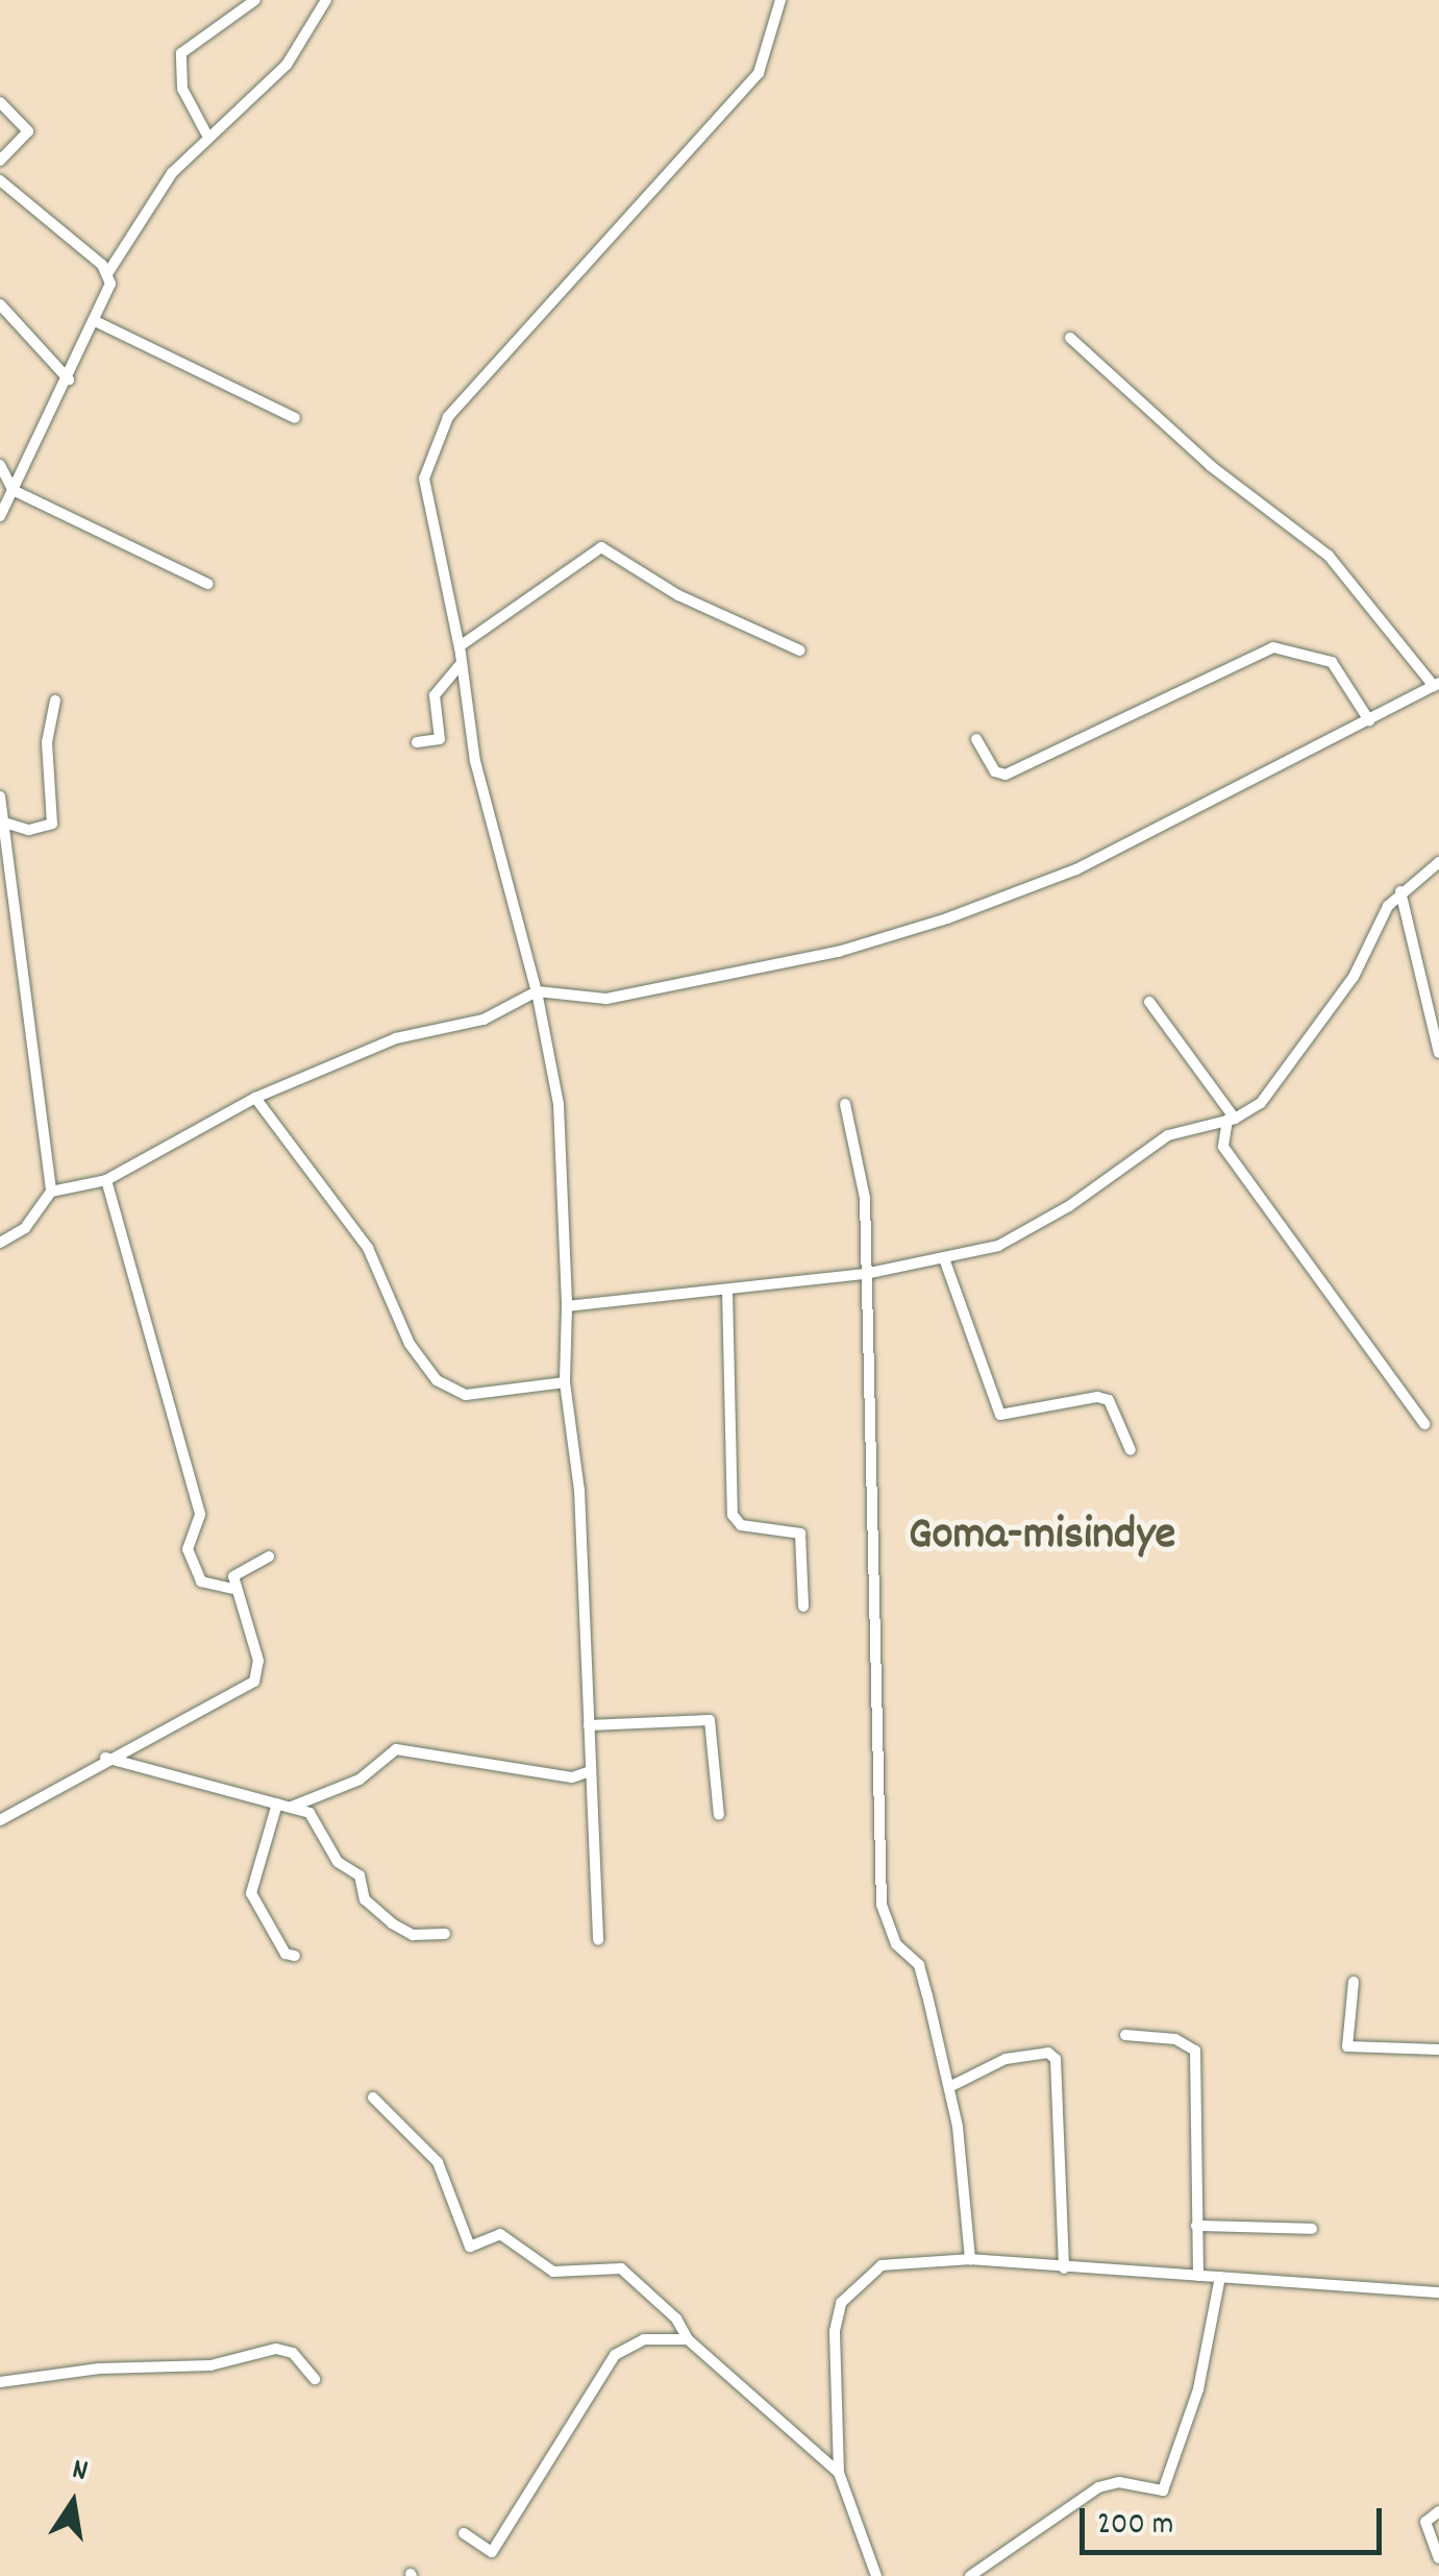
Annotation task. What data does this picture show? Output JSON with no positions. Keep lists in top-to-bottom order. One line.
{"districts":["Goma-misindye"],"scale_bar":"200 m","north":"top"}
